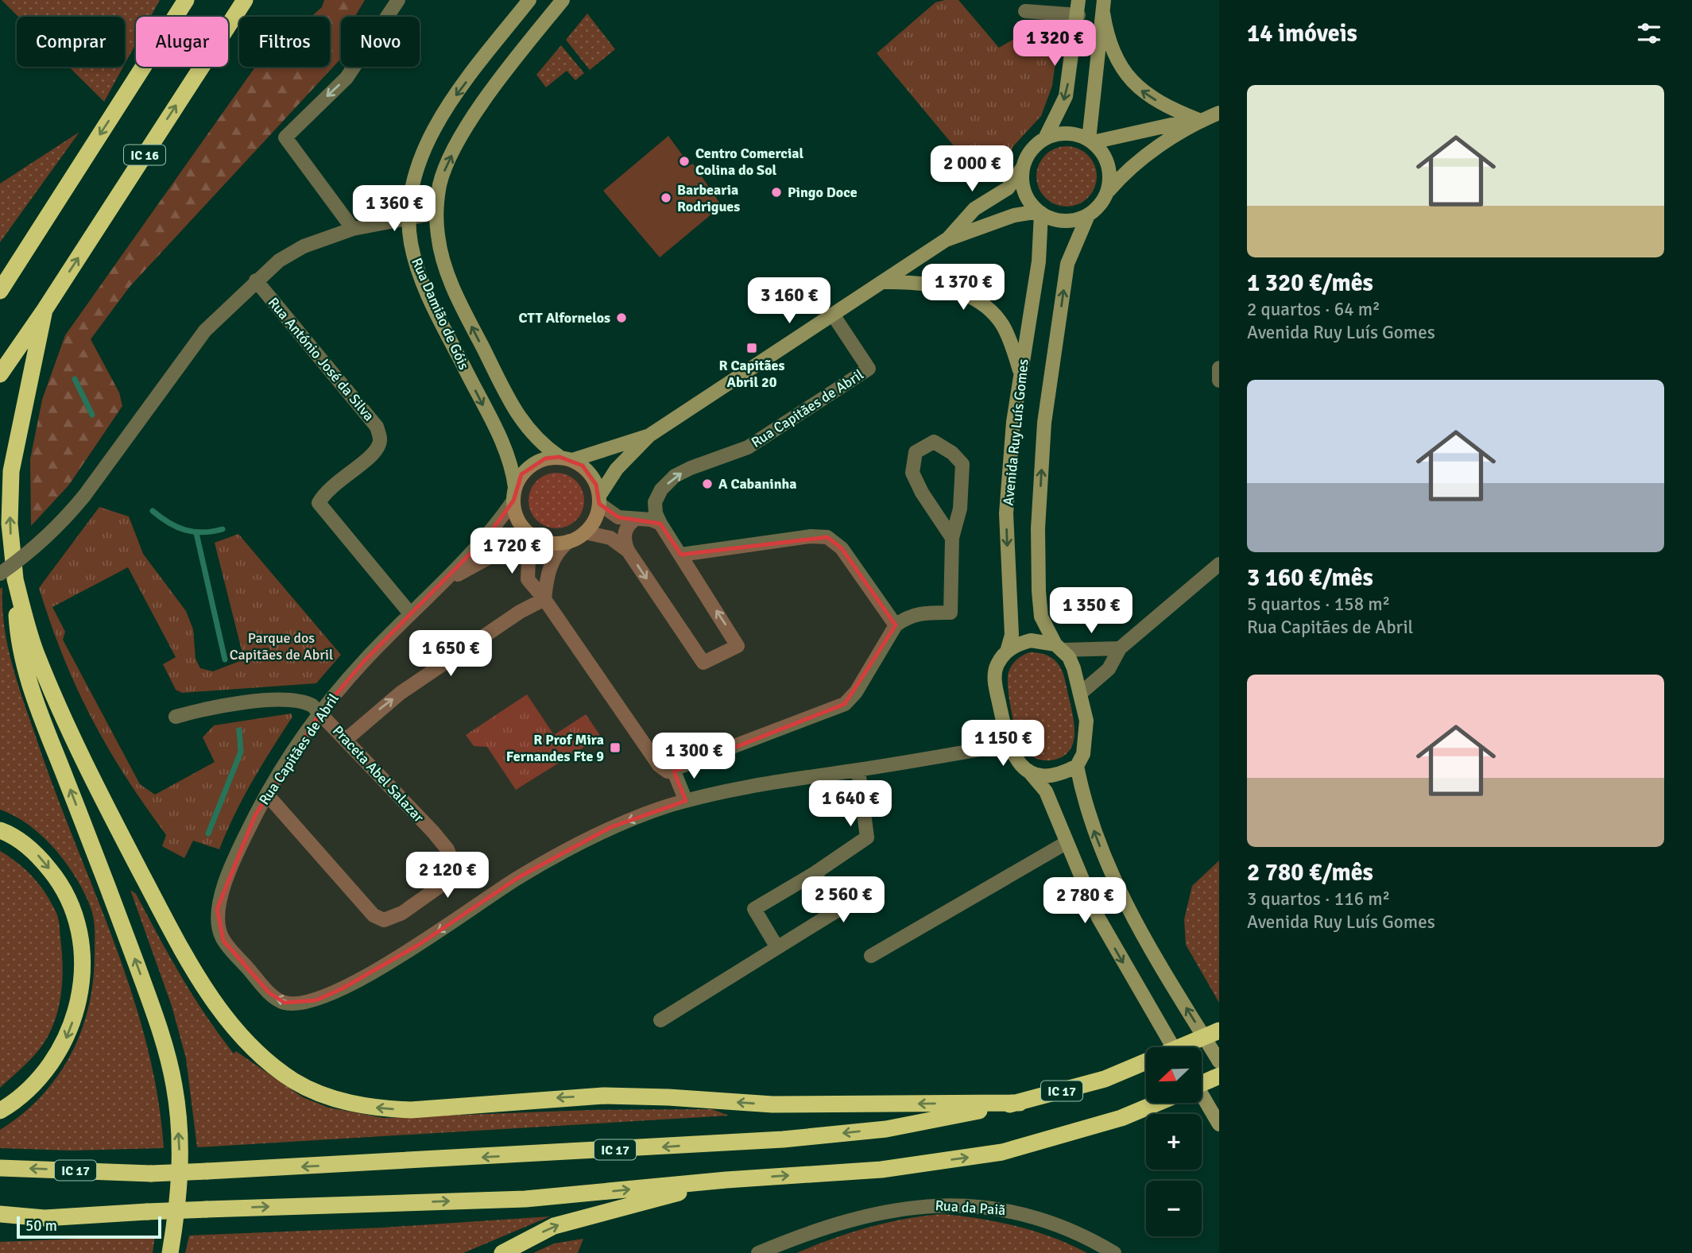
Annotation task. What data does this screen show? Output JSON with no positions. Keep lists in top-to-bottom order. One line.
{"streets":{"highway":["IC 16","IC 17"],"street":["Rua Damião de Góis","Rua António José da Silva","Rua Capitães de Abril","Avenida Ruy Luís Gomes","Praceta Abel Salazar","Rua da Paiã"]},"crossings":[["Rua Damião de Góis","Rua Capitães de Abril"],["Rua António José da Silva","Rua Capitães de Abril"],["Rua Capitães de Abril","Praceta Abel Salazar"]],"parks":["Parque dos Capitães de Abril"],"places":{"other":["Centro Comercial Colina do Sol","Pingo Doce","Barbearia Rodrigues","CTT Alfornelos","A Cabaninha"],"transit":["R Capitães Abril 20","R Prof Mira Fernandes Fte 9"]},"scale_bar":"50 m","north":"bottom left","page":{"heading":"14 imóveis","chip":["Comprar","Alugar","Filtros","Novo"],"price":["1 320 €","2 000 €","1 360 €","1 370 €","3 160 €","1 720 €","1 350 €","1 650 €","1 150 €","1 300 €","1 640 €","2 120 €","2 560 €","2 780 €"],"list":[{"name":"1 320 €/mês","note":"2 quartos · 64 m² · Avenida Ruy Luís Gomes"},{"name":"3 160 €/mês","note":"5 quartos · 158 m² · Rua Capitães de Abril"},{"name":"2 780 €/mês","note":"3 quartos · 116 m² · Avenida Ruy Luís Gomes"}],"map_buttons":["+","−"],"scale":"50 m"}}
